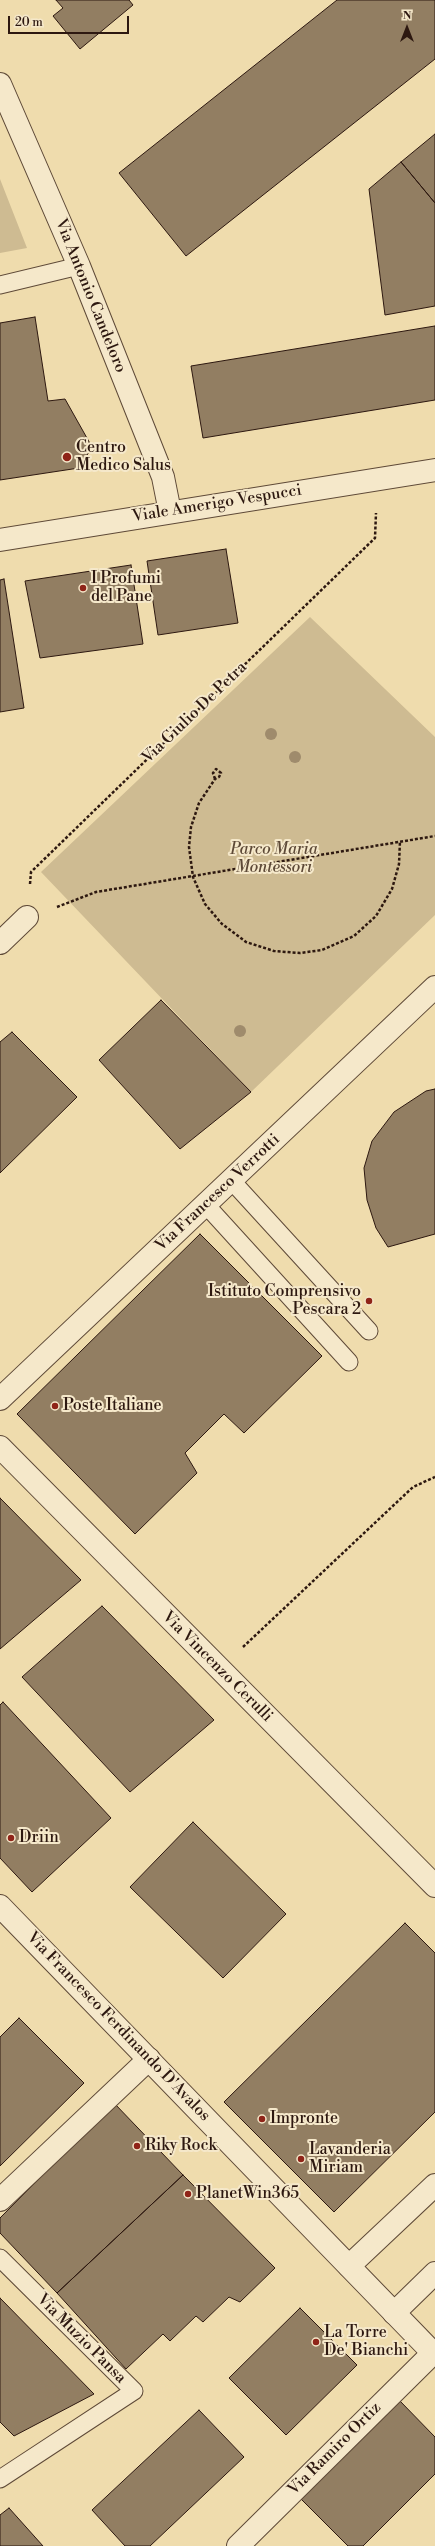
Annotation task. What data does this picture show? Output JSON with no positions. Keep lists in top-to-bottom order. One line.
{"streets":{"street":["Via Antonio Candeloro","Viale Amerigo Vespucci","Via Francesco Verrotti","Via Vincenzo Cerulli","Via Francesco Ferdinando D'Avalos","Via Ramiro Ortiz"],"lane":["Via Muzio Pansa"],"path":["Via Giulio De Petra"]},"crossings":[["Via Antonio Candeloro","Viale Amerigo Vespucci"],["Viale Amerigo Vespucci","Via Giulio De Petra"],["Via Francesco Ferdinando D'Avalos","Via Ramiro Ortiz"]],"parks":["Parco Maria Montessori"],"places":["Centro Medico Salus","I Profumi del Pane","Istituto Comprensivo Pescara 2","Poste Italiane","Driin","Impronte","Riky Rock","Lavanderia Miriam","PlanetWin365","La Torre De' Bianchi"],"scale_bar":"20 m","north":"top"}
